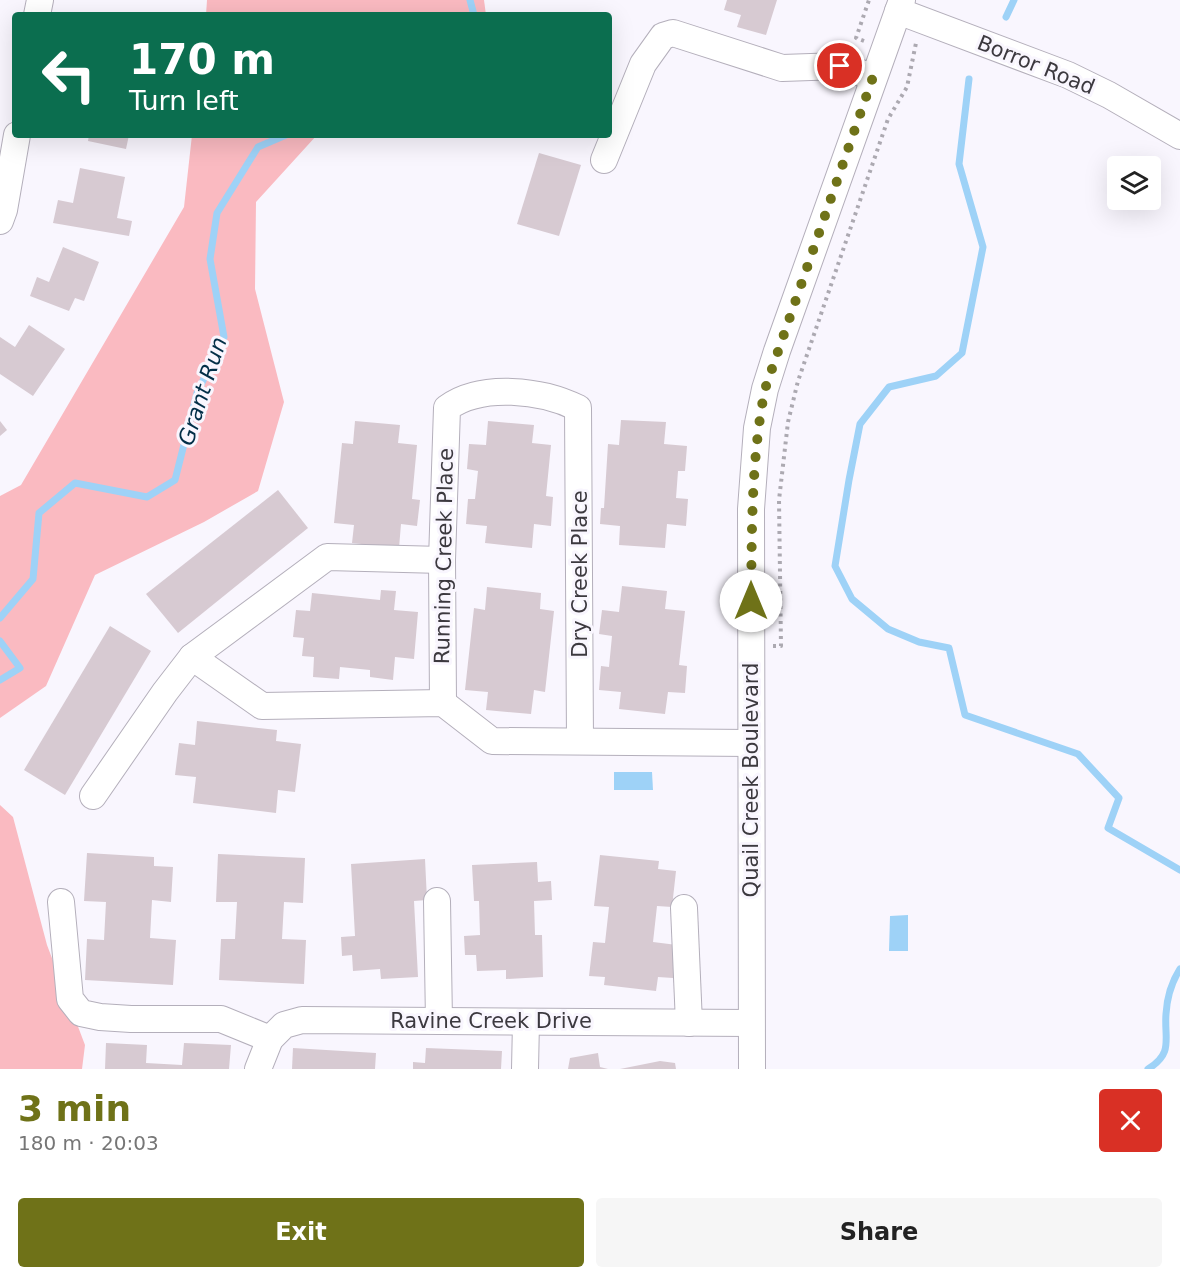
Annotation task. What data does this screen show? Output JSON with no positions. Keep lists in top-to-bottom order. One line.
{"streets":{"street":["Borror Road","Running Creek Place","Dry Creek Place","Quail Creek Boulevard","Ravine Creek Drive"]},"crossings":[["Borror Road","Quail Creek Boulevard"],["Running Creek Place","Dry Creek Place"],["Quail Creek Boulevard","Ravine Creek Drive"]],"water":["Grant Run"],"page":{"turn":["170 m","Turn left"],"heading":["3 min","180 m · 20:03"],"buttons":["Exit","Share"]}}
